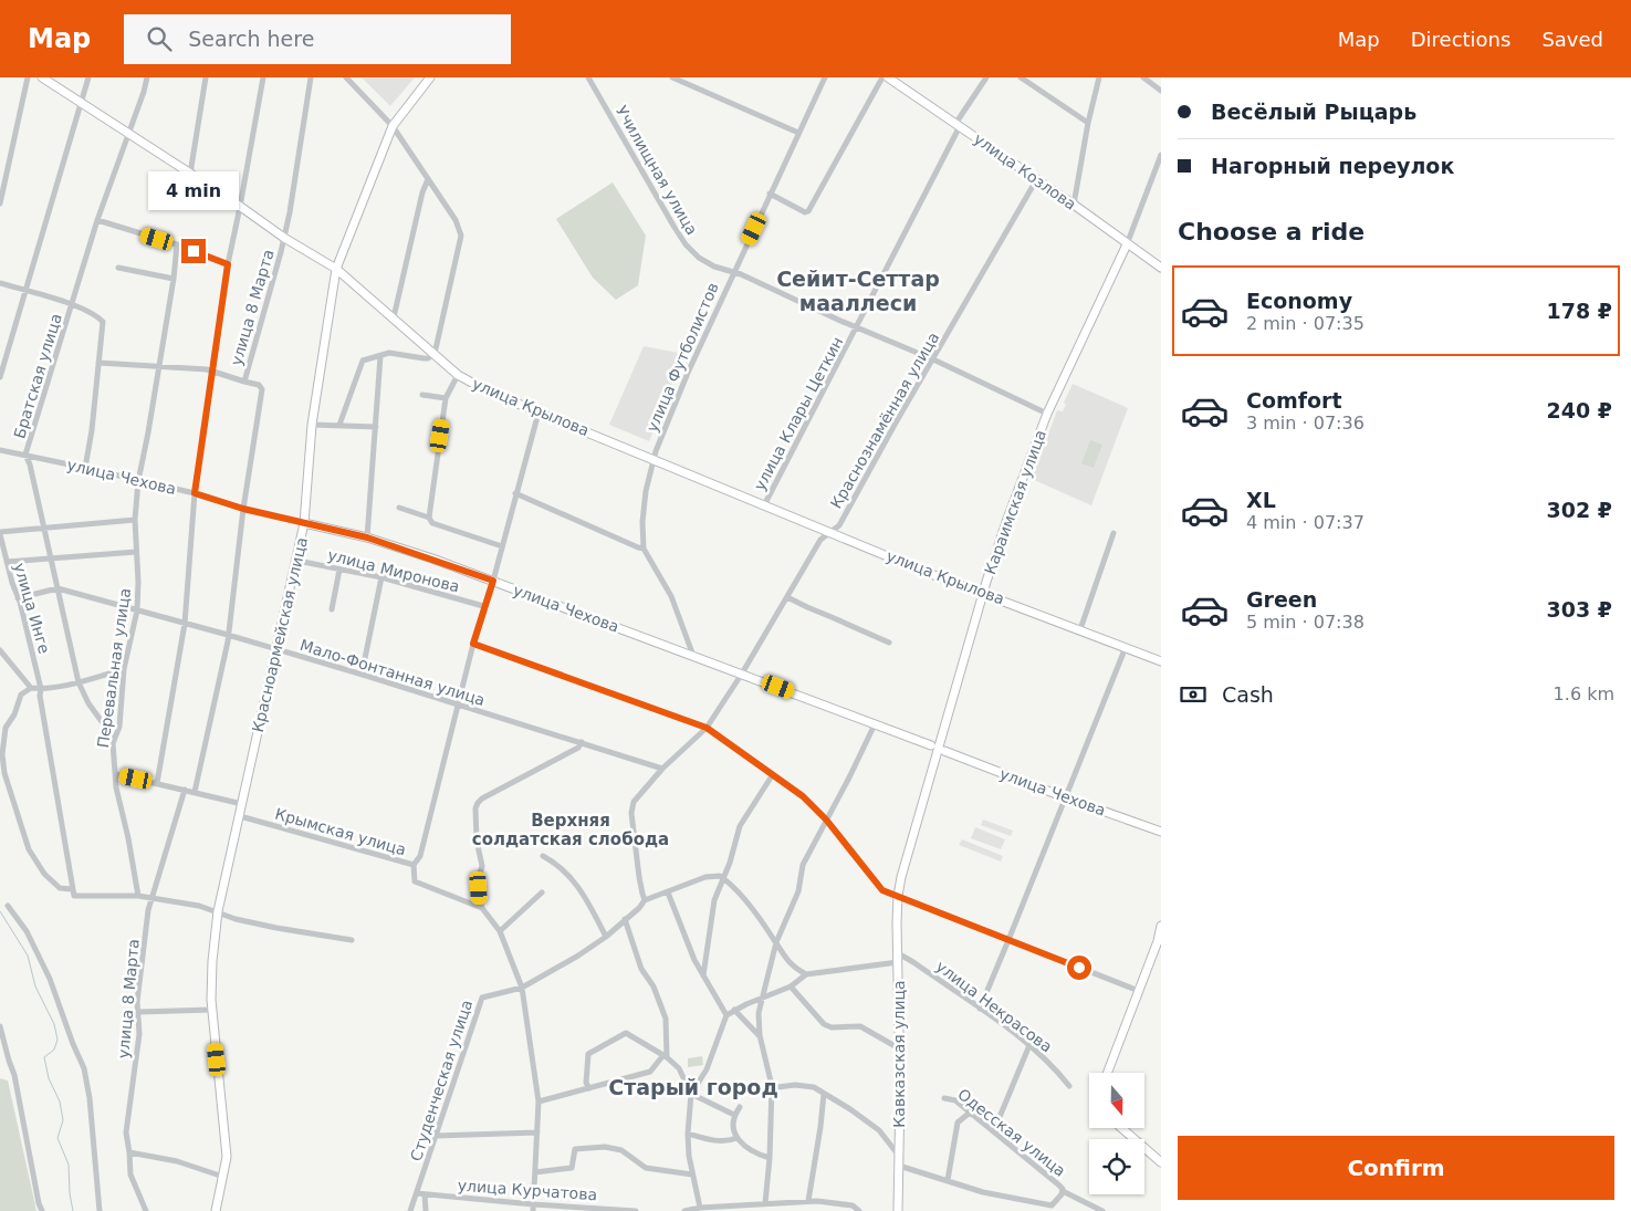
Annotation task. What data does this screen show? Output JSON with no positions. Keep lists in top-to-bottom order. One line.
{"streets":{"main road":["улица Козлова","улица Крылова","улица Чехова","Караимская улица","Красноармейская улица","Кавказская улица"],"street":["Училищная улица","улица 8 Марта","улица Футболистов","Братская улица","улица Клары Цеткин","Краснознамённая улица","улица Миронова","улица Инге","Перевальная улица","Мало-Фонтанная улица","Крымская улица","улица Некрасова","Студенческая улица","Одесская улица","улица Курчатова"]},"crossings":[["Училищная улица","улица Футболистов"],["Училищная улица","улица Клары Цеткин"],["Училищная улица","Краснознамённая улица"],["Училищная улица","Караимская улица"],["улица Козлова","улица Клары Цеткин"],["улица Козлова","Краснознамённая улица"],["улица Козлова","Караимская улица"],["улица 8 Марта","улица Крылова"],["улица 8 Марта","улица Чехова"],["улица 8 Марта","Мало-Фонтанная улица"],["улица Футболистов","улица Крылова"],["улица Футболистов","улица Чехова"],["Братская улица","улица Крылова"],["Братская улица","улица Чехова"],["Братская улица","Перевальная улица"],["Братская улица","Мало-Фонтанная улица"],["улица Крылова","улица Клары Цеткин"],["улица Крылова","Краснознамённая улица"],["улица Крылова","Караимская улица"],["улица Крылова","Красноармейская улица"],["Краснознамённая улица","улица Чехова"],["Краснознамённая улица","Мало-Фонтанная улица"],["улица Чехова","Красноармейская улица"],["улица Чехова","Перевальная улица"],["Караимская улица","Кавказская улица"],["улица Миронова","Красноармейская улица"],["улица Инге","Перевальная улица"],["улица Инге","Мало-Фонтанная улица"],["Красноармейская улица","Мало-Фонтанная улица"],["Красноармейская улица","Крымская улица"],["Перевальная улица","Мало-Фонтанная улица"],["улица Некрасова","Кавказская улица"],["Студенческая улица","улица Курчатова"]],"districts":["Сейит-Сеттар мааллеси","Верхняя солдатская слобода","Старый город"],"north":"bottom","page":{"header":"Map","search":"Search here","nav":["Map","Directions","Saved"],"banner":["Весёлый Рыцарь","Нагорный переулок"],"bubble":"4 min","heading":"Choose a ride","list":[{"name":"Economy","note":"2 min · 07:35","value":"178 ₽"},{"name":"Comfort","note":"3 min · 07:36","value":"240 ₽"},{"name":"XL","note":"4 min · 07:37","value":"302 ₽"},{"name":"Green","note":"5 min · 07:38","value":"303 ₽"}],"pay":["Cash","1.6 km"],"buttons":"Confirm"}}
